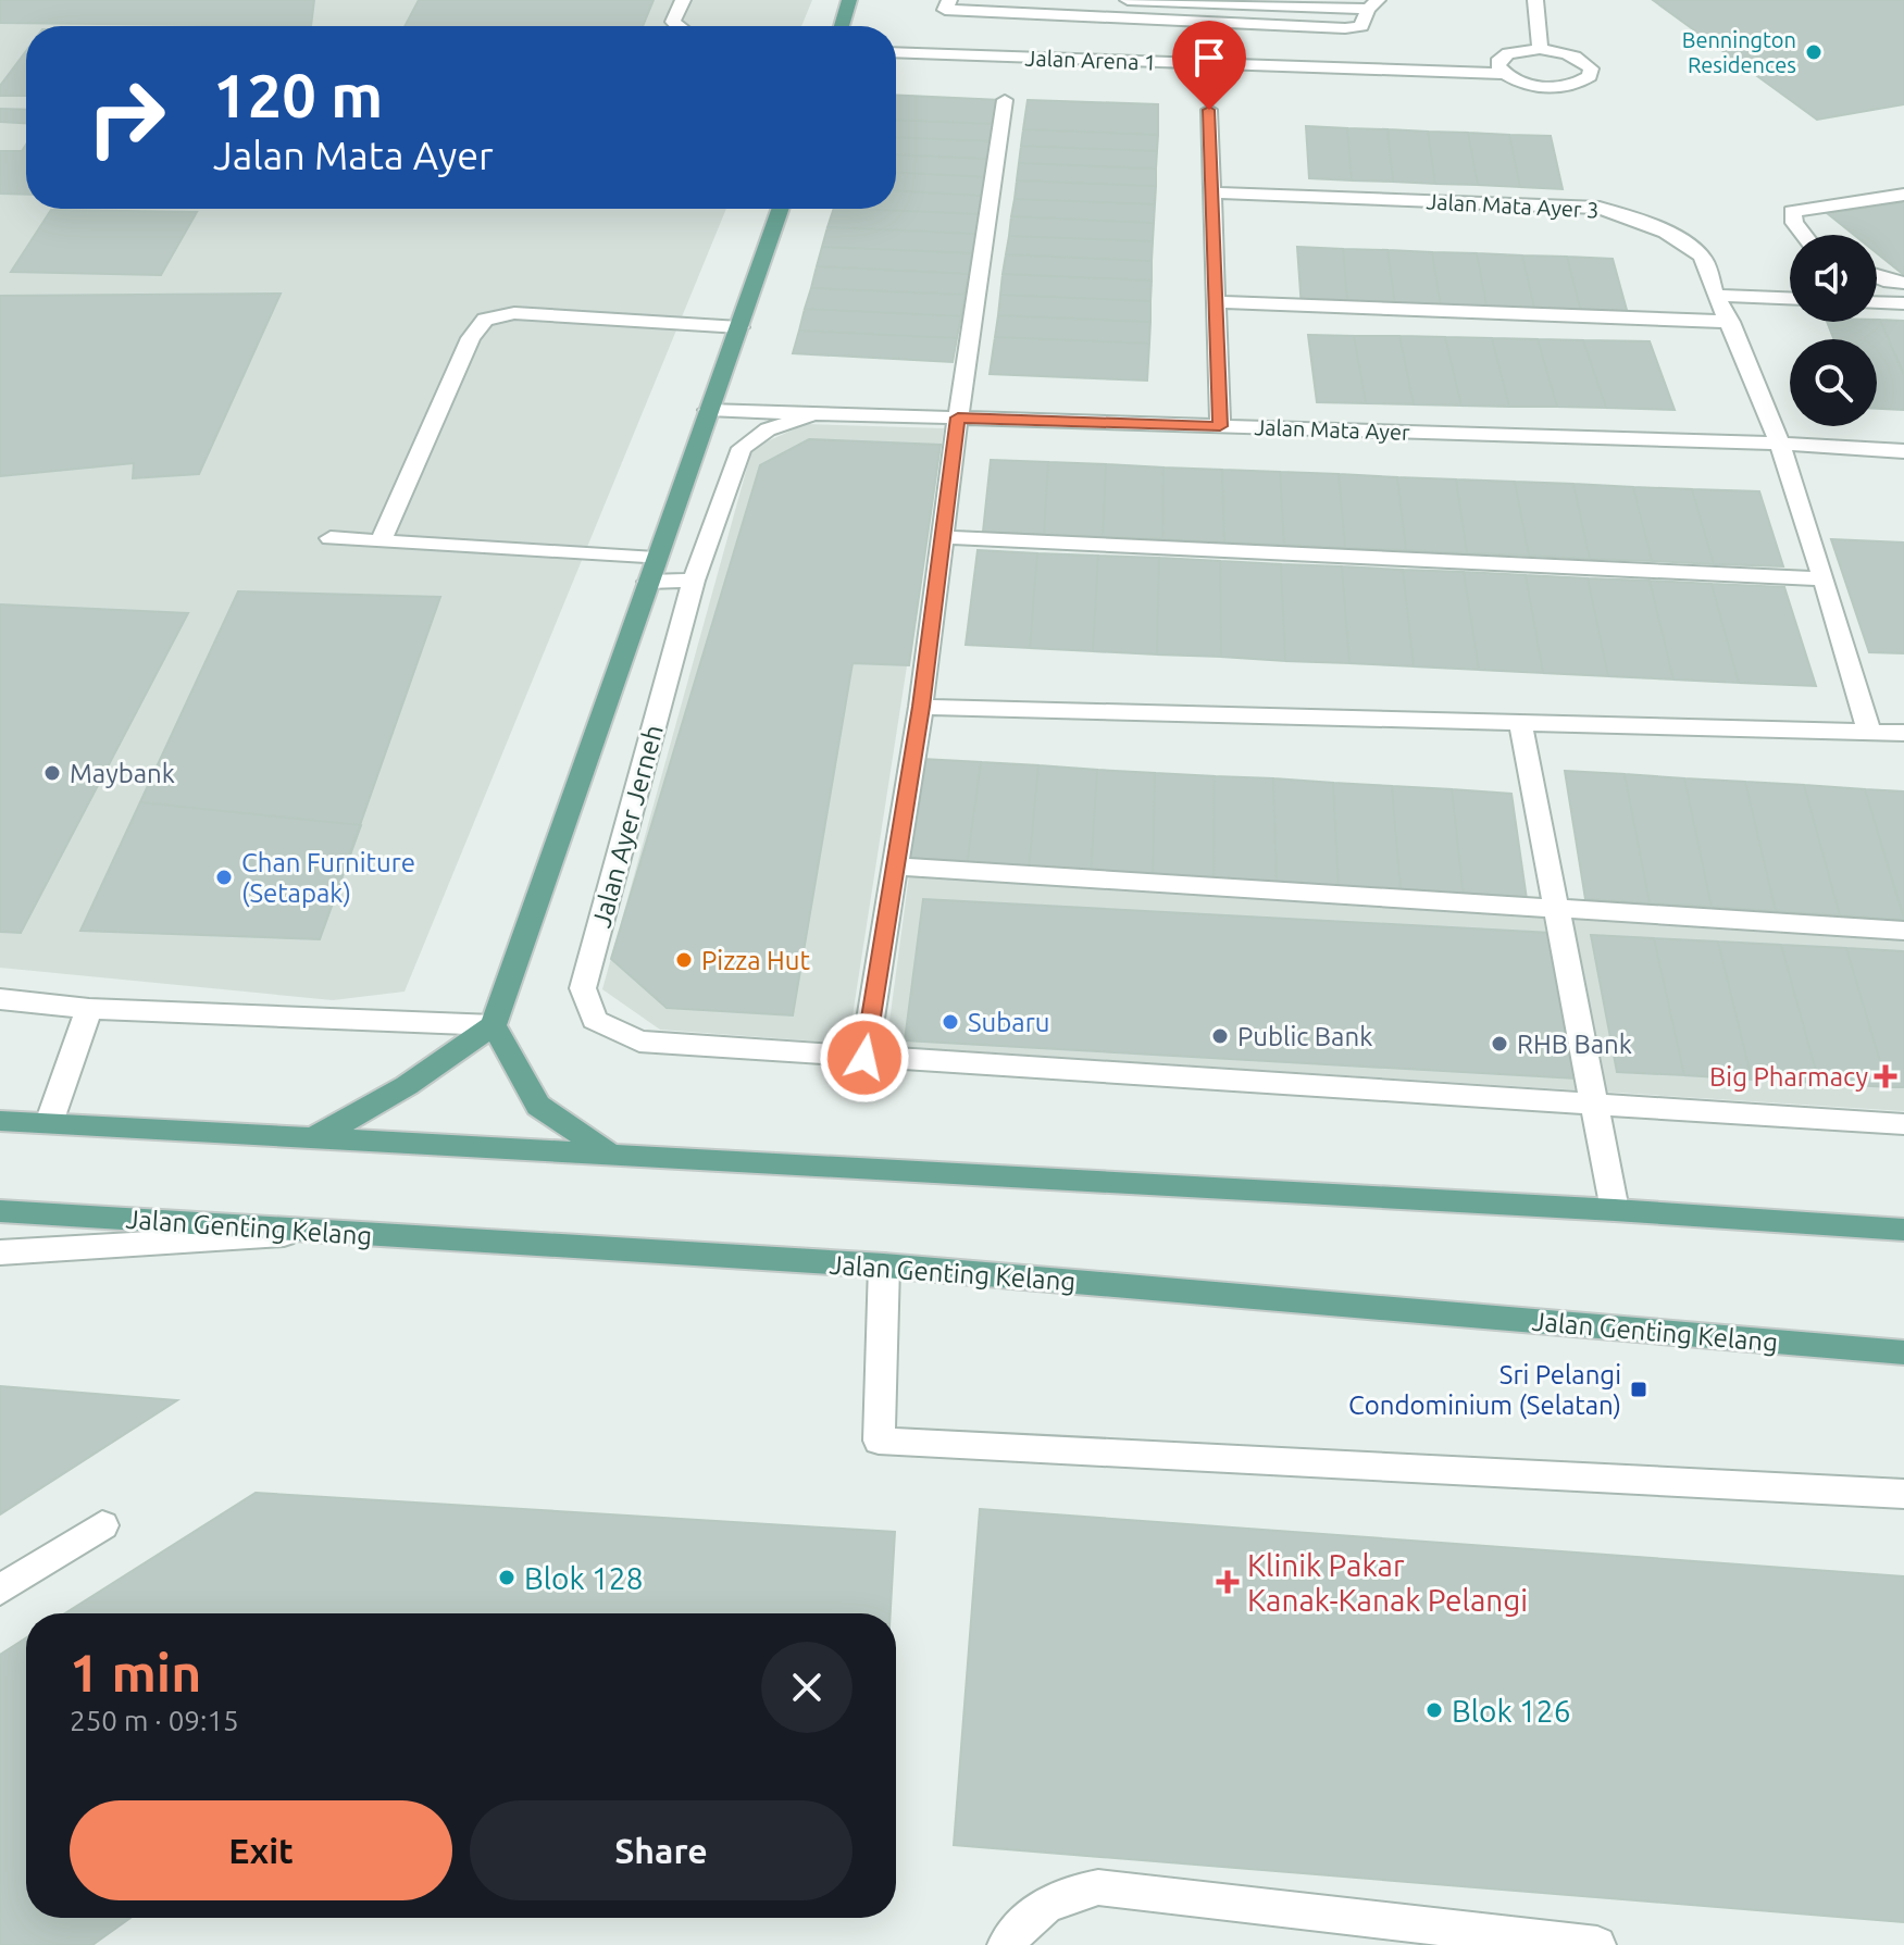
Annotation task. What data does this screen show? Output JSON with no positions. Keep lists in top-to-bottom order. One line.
{"streets":{"main road":["Jalan Ayer Jerneh","Jalan Genting Kelang"],"street":["Jalan Arena 1","Jalan Mata Ayer 3","Jalan Mata Ayer"]},"crossings":[["Jalan Mata Ayer 3","Jalan Mata Ayer"],["Jalan Mata Ayer","Jalan Ayer Jerneh"]],"places":{"other":["Bennington Residences","Maybank","Chan Furniture (Setapak)","Pizza Hut","Subaru","Public Bank","RHB Bank","Blok 128","Blok 126"],"health":["Big Pharmacy","Klinik Pakar Kanak-Kanak Pelangi"],"transit":["Sri Pelangi Condominium (Selatan)"]},"page":{"turn":["120 m","Jalan Mata Ayer"],"heading":["1 min","250 m · 09:15"],"buttons":["Exit","Share"]}}
